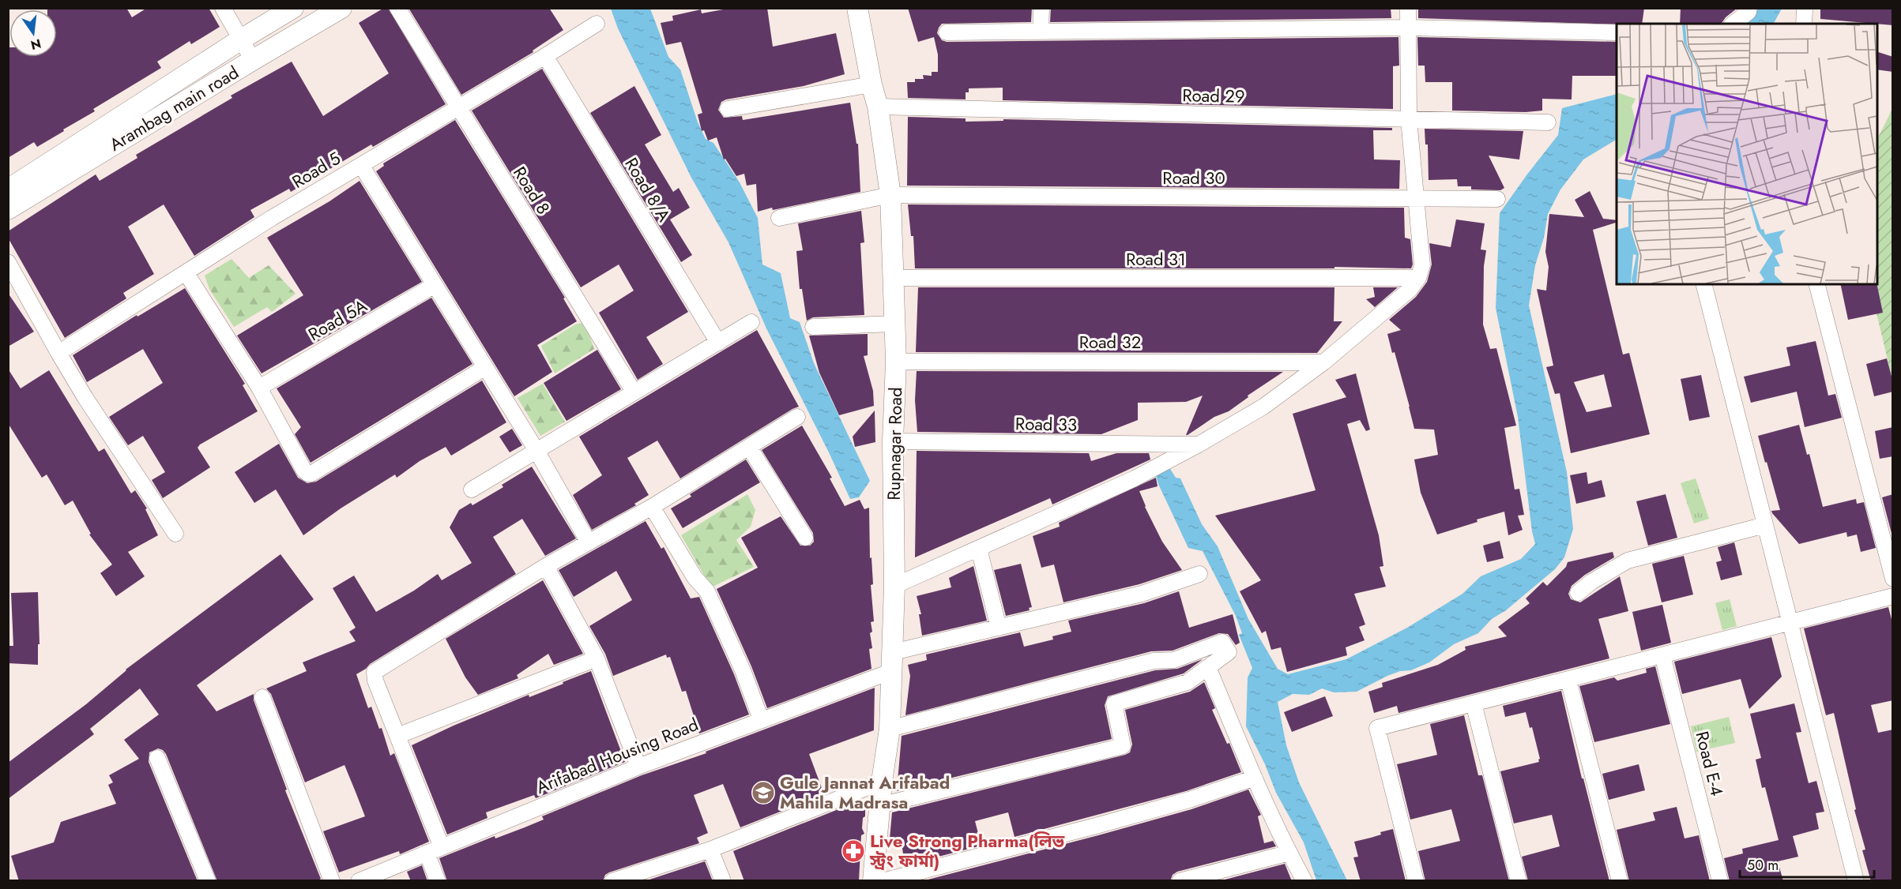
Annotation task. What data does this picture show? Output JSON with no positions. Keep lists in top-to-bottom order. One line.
{"streets":{"street":["Road 29","Arambag main road","Road 5","Road 30","Road 8/A","Road 8","Road 31","Road 5A","Road 32","Road 33","Rupnagar Road","Arifabad Housing Road","Road E-4"]},"crossings":[["Road 29","Rupnagar Road"],["Road 5","Road 8/A"],["Road 5","Road 8"],["Road 30","Rupnagar Road"],["Road 31","Rupnagar Road"],["Road 32","Rupnagar Road"],["Road 33","Rupnagar Road"],["Rupnagar Road","Arifabad Housing Road"]],"places":{"school or university":["Gule Jannat Arifabad Mahila Madrasa"],"pharmacy":["Live Strong Pharma(লিভ স্ট্রং ফার্মা)"]},"scale_bar":"50 m","north":"bottom"}
